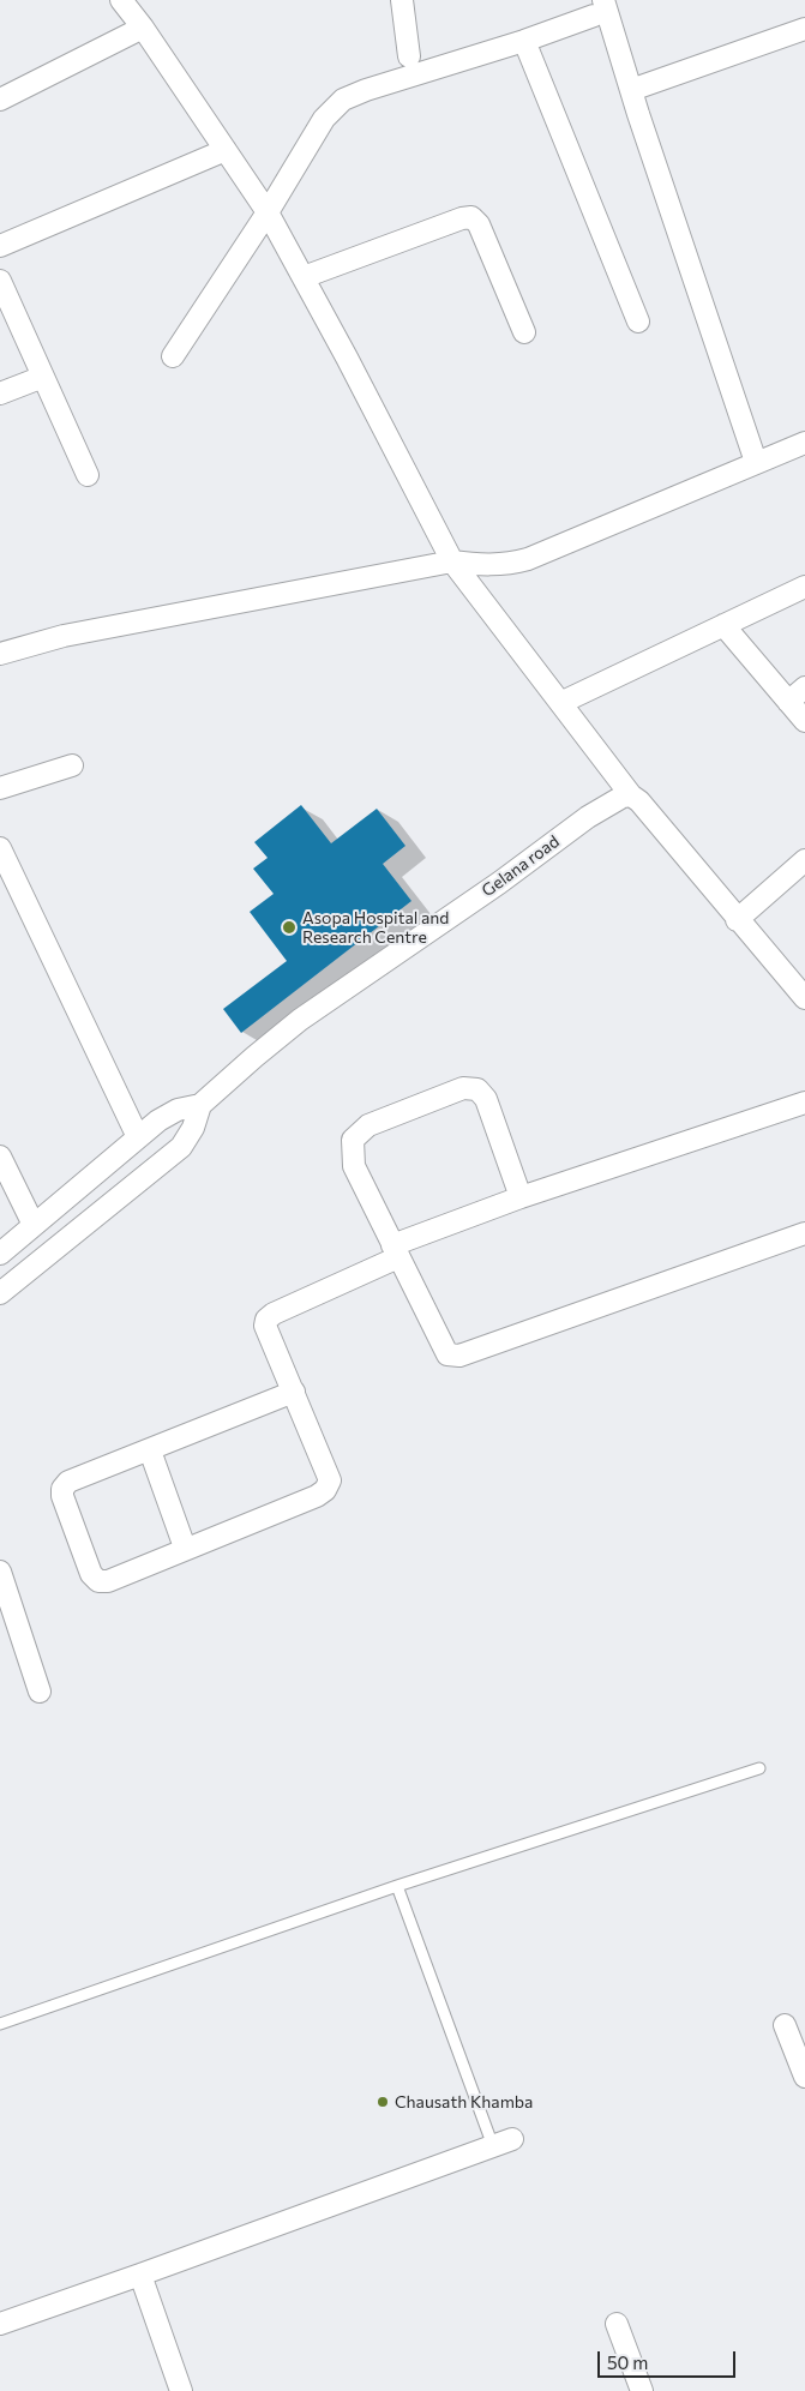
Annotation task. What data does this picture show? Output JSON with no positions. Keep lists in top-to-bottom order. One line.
{"streets":{"street":["Gelana road"]},"places":["Asopa Hospital and Research Centre","Chausath Khamba"],"scale_bar":"50 m"}
